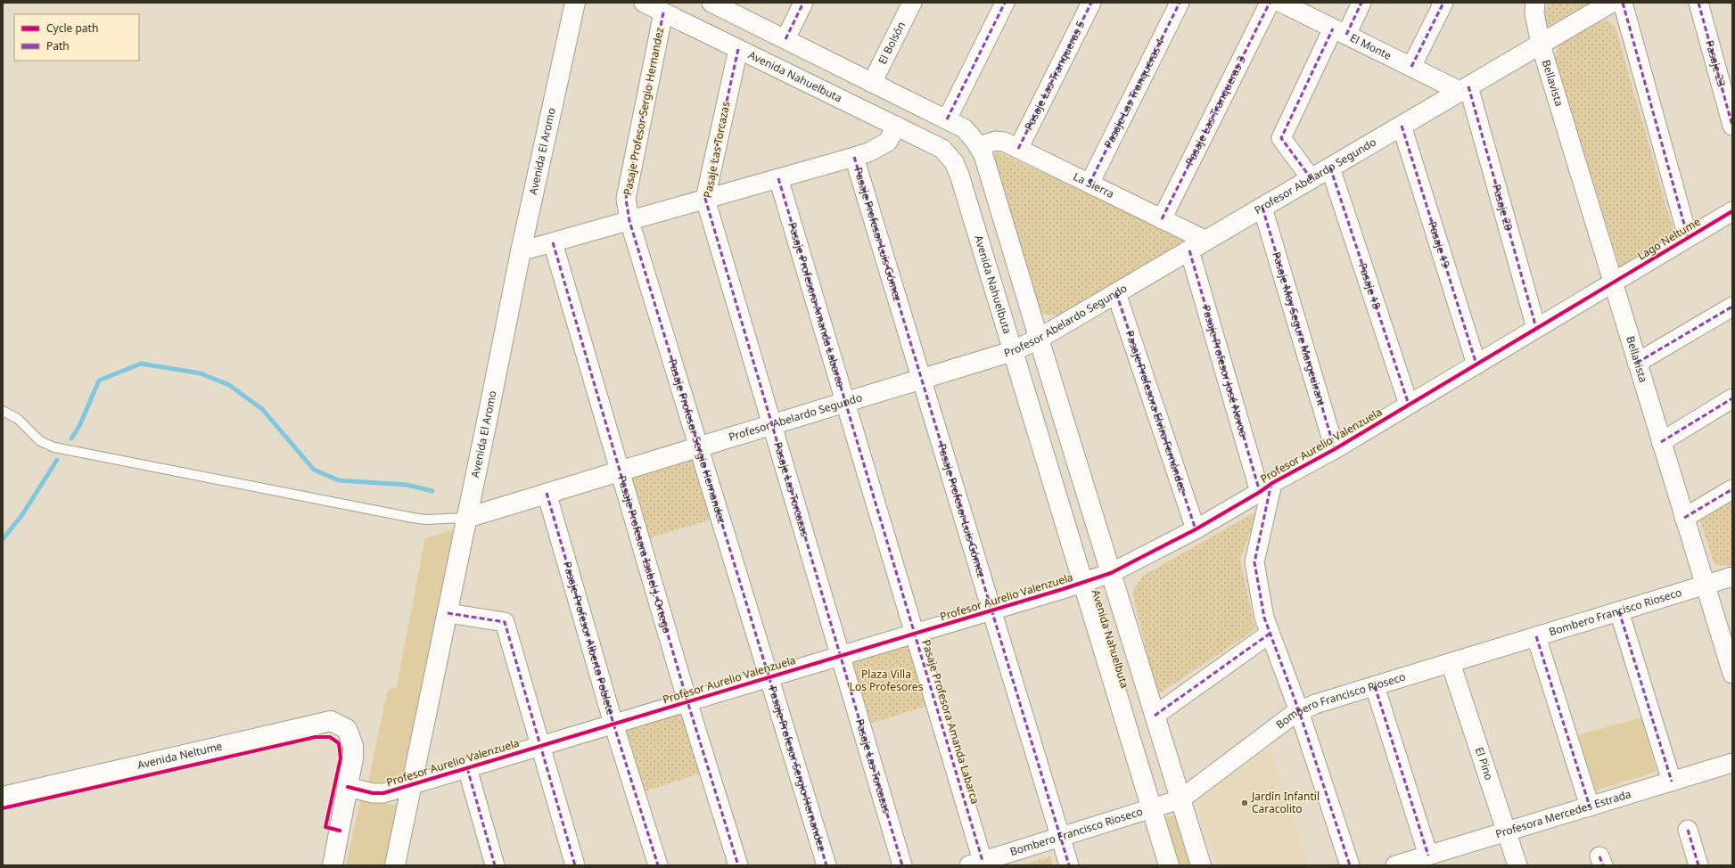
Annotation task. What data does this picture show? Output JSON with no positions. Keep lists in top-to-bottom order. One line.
{"streets":{"street":["El Bolsón","El Monte","Pasaje 23","Pasaje Las Tranqueras 5","Avenida Nahuelbuta","Bellavista","Pasaje Las Tranqueras 4","Pasaje Las Tranqueras 3","Pasaje Profesor Sergio Hernandez","Pasaje Las Torcazas","Avenida El Aromo","Profesor Abelardo Segundo","La Sierra","Pasaje 20","Pasaje Profesor Luis Gómez","Lago Neltume","Pasaje 19","Pasaje 18","Pasaje Profesora Amanda Labarca","Pasaje May Segure Margeuirant","Pasaje Profesor José Novoa","Pasaje Profesora Elvira Fernández","Profesor Aurelio Valenzuela","Pasaje Profesora Isabel J. Ortega","Bombero Francisco Rioseco","Pasaje Profesor Alberto Poblete","Avenida Neltume","El Pino","Profesora Mercedes Estrada"]},"crossings":[["El Bolsón","Avenida Nahuelbuta"],["El Monte","Profesor Abelardo Segundo"],["El Monte","Pasaje 20"],["Pasaje Las Tranqueras 5","La Sierra"],["Avenida Nahuelbuta","Pasaje Profesor Sergio Hernandez"],["Avenida Nahuelbuta","Pasaje Las Torcazas"],["Avenida Nahuelbuta","Profesor Abelardo Segundo"],["Avenida Nahuelbuta","La Sierra"],["Avenida Nahuelbuta","Profesor Aurelio Valenzuela"],["Avenida Nahuelbuta","Bombero Francisco Rioseco"],["Bellavista","Profesor Abelardo Segundo"],["Bellavista","Lago Neltume"],["Bellavista","Profesor Aurelio Valenzuela"],["Bellavista","Bombero Francisco Rioseco"],["Pasaje Las Tranqueras 4","La Sierra"],["Pasaje Las Tranqueras 3","La Sierra"],["Pasaje Profesor Sergio Hernandez","Profesor Abelardo Segundo"],["Pasaje Profesor Sergio Hernandez","Profesor Aurelio Valenzuela"],["Pasaje Las Torcazas","Profesor Abelardo Segundo"],["Pasaje Las Torcazas","Profesor Aurelio Valenzuela"],["Avenida El Aromo","Profesor Abelardo Segundo"],["Avenida El Aromo","Profesor Aurelio Valenzuela"],["Profesor Abelardo Segundo","La Sierra"],["Profesor Abelardo Segundo","Pasaje 20"],["Profesor Abelardo Segundo","Pasaje Profesor Luis Gómez"],["Profesor Abelardo Segundo","Pasaje 19"],["Profesor Abelardo Segundo","Pasaje 18"],["Profesor Abelardo Segundo","Pasaje Profesora Amanda Labarca"],["Profesor Abelardo Segundo","Pasaje May Segure Margeuirant"],["Profesor Abelardo Segundo","Pasaje Profesor José Novoa"],["Profesor Abelardo Segundo","Pasaje Profesora Elvira Fernández"],["Profesor Abelardo Segundo","Pasaje Profesora Isabel J. Ortega"],["Profesor Abelardo Segundo","Pasaje Profesor Alberto Poblete"],["Pasaje 20","Profesor Aurelio Valenzuela"],["Pasaje Profesor Luis Gómez","Profesor Aurelio Valenzuela"],["Pasaje Profesor Luis Gómez","Bombero Francisco Rioseco"],["Lago Neltume","Profesor Aurelio Valenzuela"],["Pasaje 19","Profesor Aurelio Valenzuela"],["Pasaje 18","Profesor Aurelio Valenzuela"],["Pasaje Profesora Amanda Labarca","Profesor Aurelio Valenzuela"],["Pasaje Profesora Amanda Labarca","Bombero Francisco Rioseco"],["Pasaje May Segure Margeuirant","Profesor Aurelio Valenzuela"],["Pasaje Profesor José Novoa","Profesor Aurelio Valenzuela"],["Pasaje Profesor José Novoa","Bombero Francisco Rioseco"],["Pasaje Profesora Elvira Fernández","Profesor Aurelio Valenzuela"],["Profesor Aurelio Valenzuela","Pasaje Profesora Isabel J. Ortega"],["Profesor Aurelio Valenzuela","Pasaje Profesor Alberto Poblete"],["Profesor Aurelio Valenzuela","Avenida Neltume"],["Bombero Francisco Rioseco","El Pino"],["El Pino","Profesora Mercedes Estrada"]],"parks":["Plaza Villa Los Profesores"],"places":["Jardín Infantil Caracolito"],"legend":["Cycle path","Path"]}
